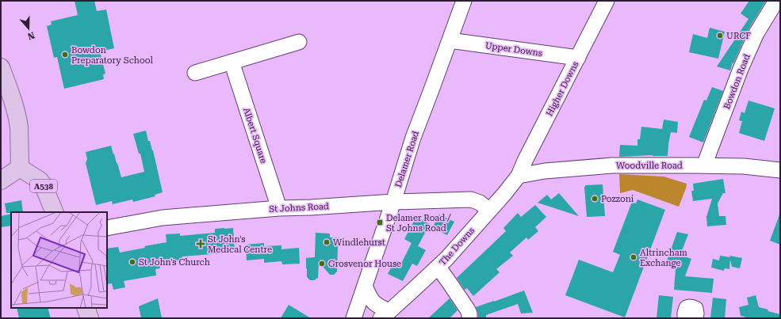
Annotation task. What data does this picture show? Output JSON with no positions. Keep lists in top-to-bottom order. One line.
{"streets":{"main road":["A538"],"street":["Upper Downs","Bowdon Road","Higher Downs","Albert Square","Delamer Road","Woodville Road","St Johns Road","The Downs"]},"crossings":[["Upper Downs","Higher Downs"],["Upper Downs","Delamer Road"],["Bowdon Road","Woodville Road"],["Higher Downs","Woodville Road"],["Higher Downs","The Downs"],["Albert Square","St Johns Road"],["Delamer Road","St Johns Road"],["Delamer Road","The Downs"],["Woodville Road","The Downs"],["St Johns Road","The Downs"]],"places":{"other":["URCF","Bowdon Preparatory School","Pozzoni","Windlehurst","Altrincham Exchange","St John's Church","Grosvenor House"],"transit":["Delamer Road / St Johns Road"],"health":["St John's Medical Centre"]},"north":"bottom"}
